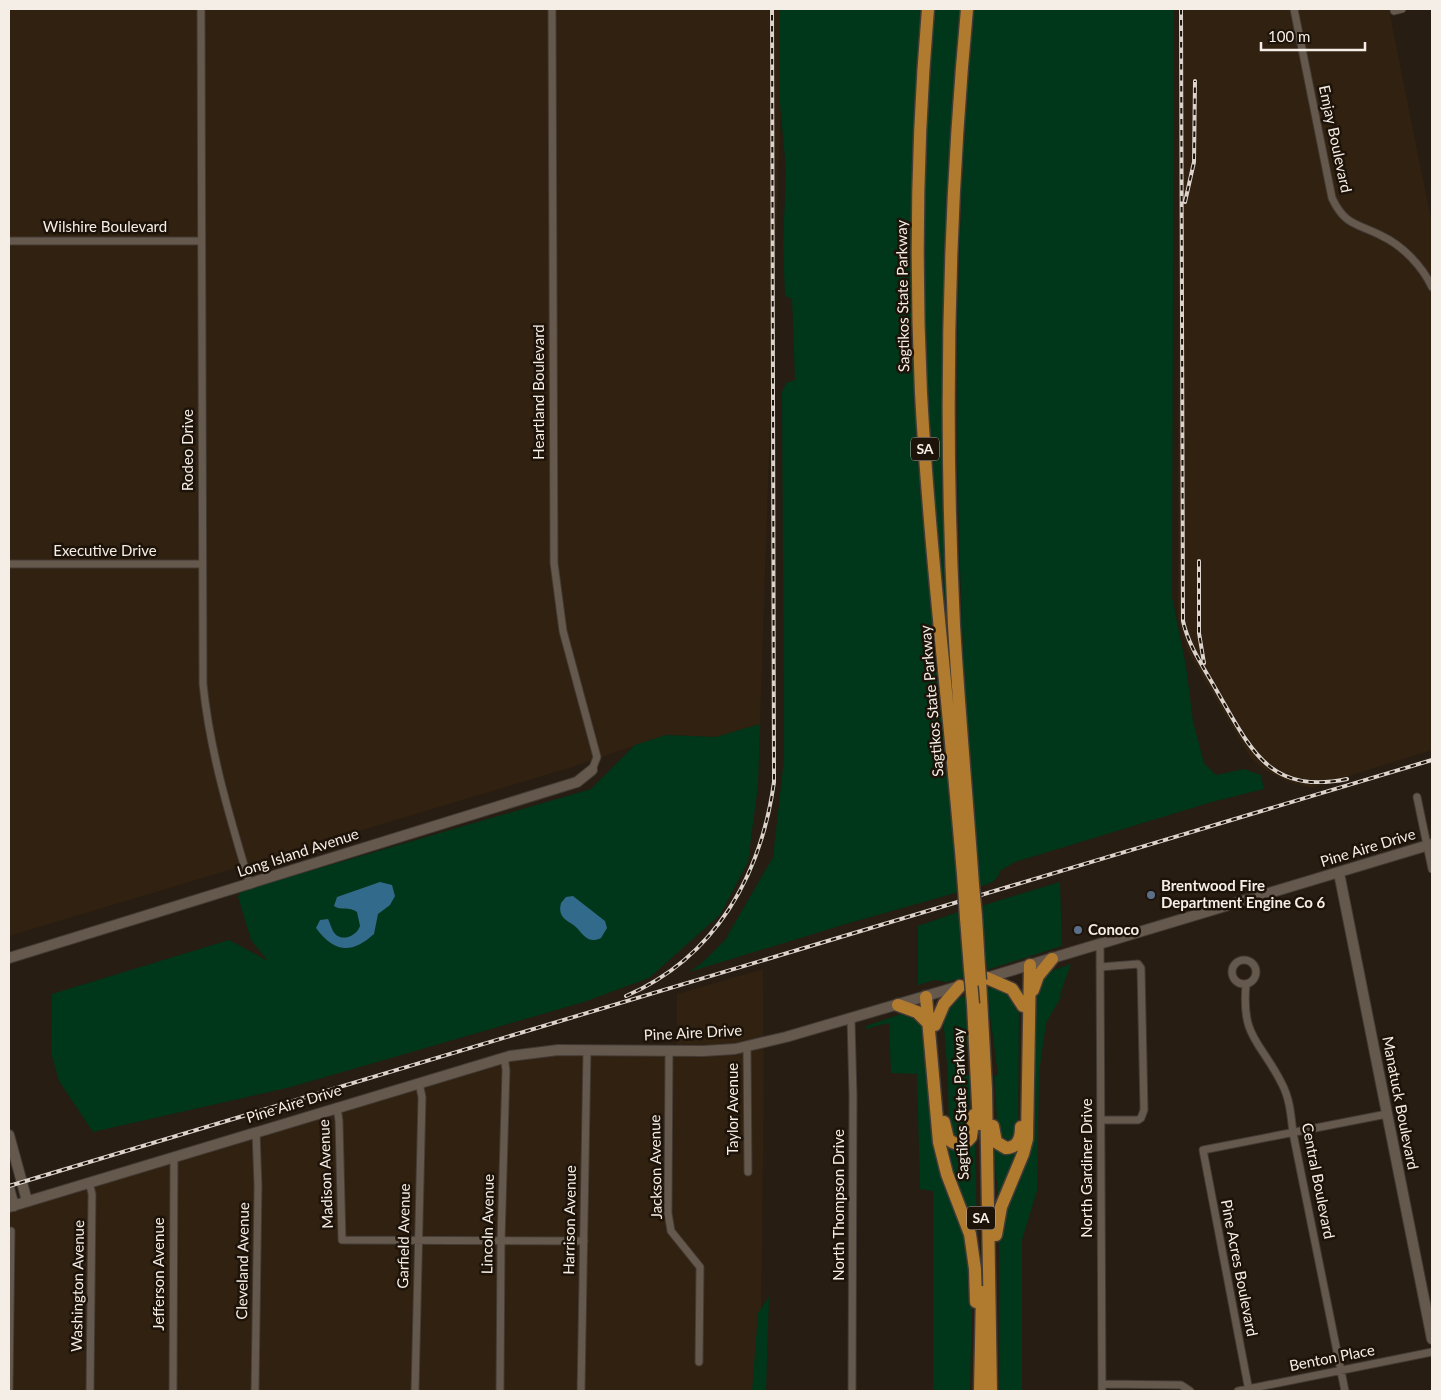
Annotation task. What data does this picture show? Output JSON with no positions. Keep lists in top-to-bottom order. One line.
{"streets":{"highway":["Sagtikos State Parkway","SA"],"street":["Emjay Boulevard","Wilshire Boulevard","Heartland Boulevard","Rodeo Drive","Executive Drive","Pine Aire Drive","Long Island Avenue","Manatuck Boulevard","Taylor Avenue","Jackson Avenue","North Gardiner Drive","Madison Avenue","Central Boulevard","North Thompson Drive","Harrison Avenue","Lincoln Avenue","Garfield Avenue","Cleveland Avenue","Pine Acres Boulevard","Jefferson Avenue","Washington Avenue","Benton Place"]},"crossings":[["Wilshire Boulevard","Rodeo Drive"],["Heartland Boulevard","Long Island Avenue"],["Rodeo Drive","Executive Drive"],["Rodeo Drive","Long Island Avenue"],["Pine Aire Drive","Manatuck Boulevard"],["Pine Aire Drive","Taylor Avenue"],["Pine Aire Drive","Jackson Avenue"],["Pine Aire Drive","North Gardiner Drive"],["Pine Aire Drive","Madison Avenue"],["Pine Aire Drive","North Thompson Drive"],["Pine Aire Drive","Harrison Avenue"],["Pine Aire Drive","Lincoln Avenue"],["Pine Aire Drive","Garfield Avenue"],["Pine Aire Drive","Cleveland Avenue"],["Pine Aire Drive","Jefferson Avenue"],["Pine Aire Drive","Washington Avenue"],["Madison Avenue","Garfield Avenue"],["Central Boulevard","Pine Acres Boulevard"],["Central Boulevard","Benton Place"],["Pine Acres Boulevard","Benton Place"]],"places":["Brentwood Fire Department Engine Co 6","Conoco"],"scale_bar":"100 m"}
